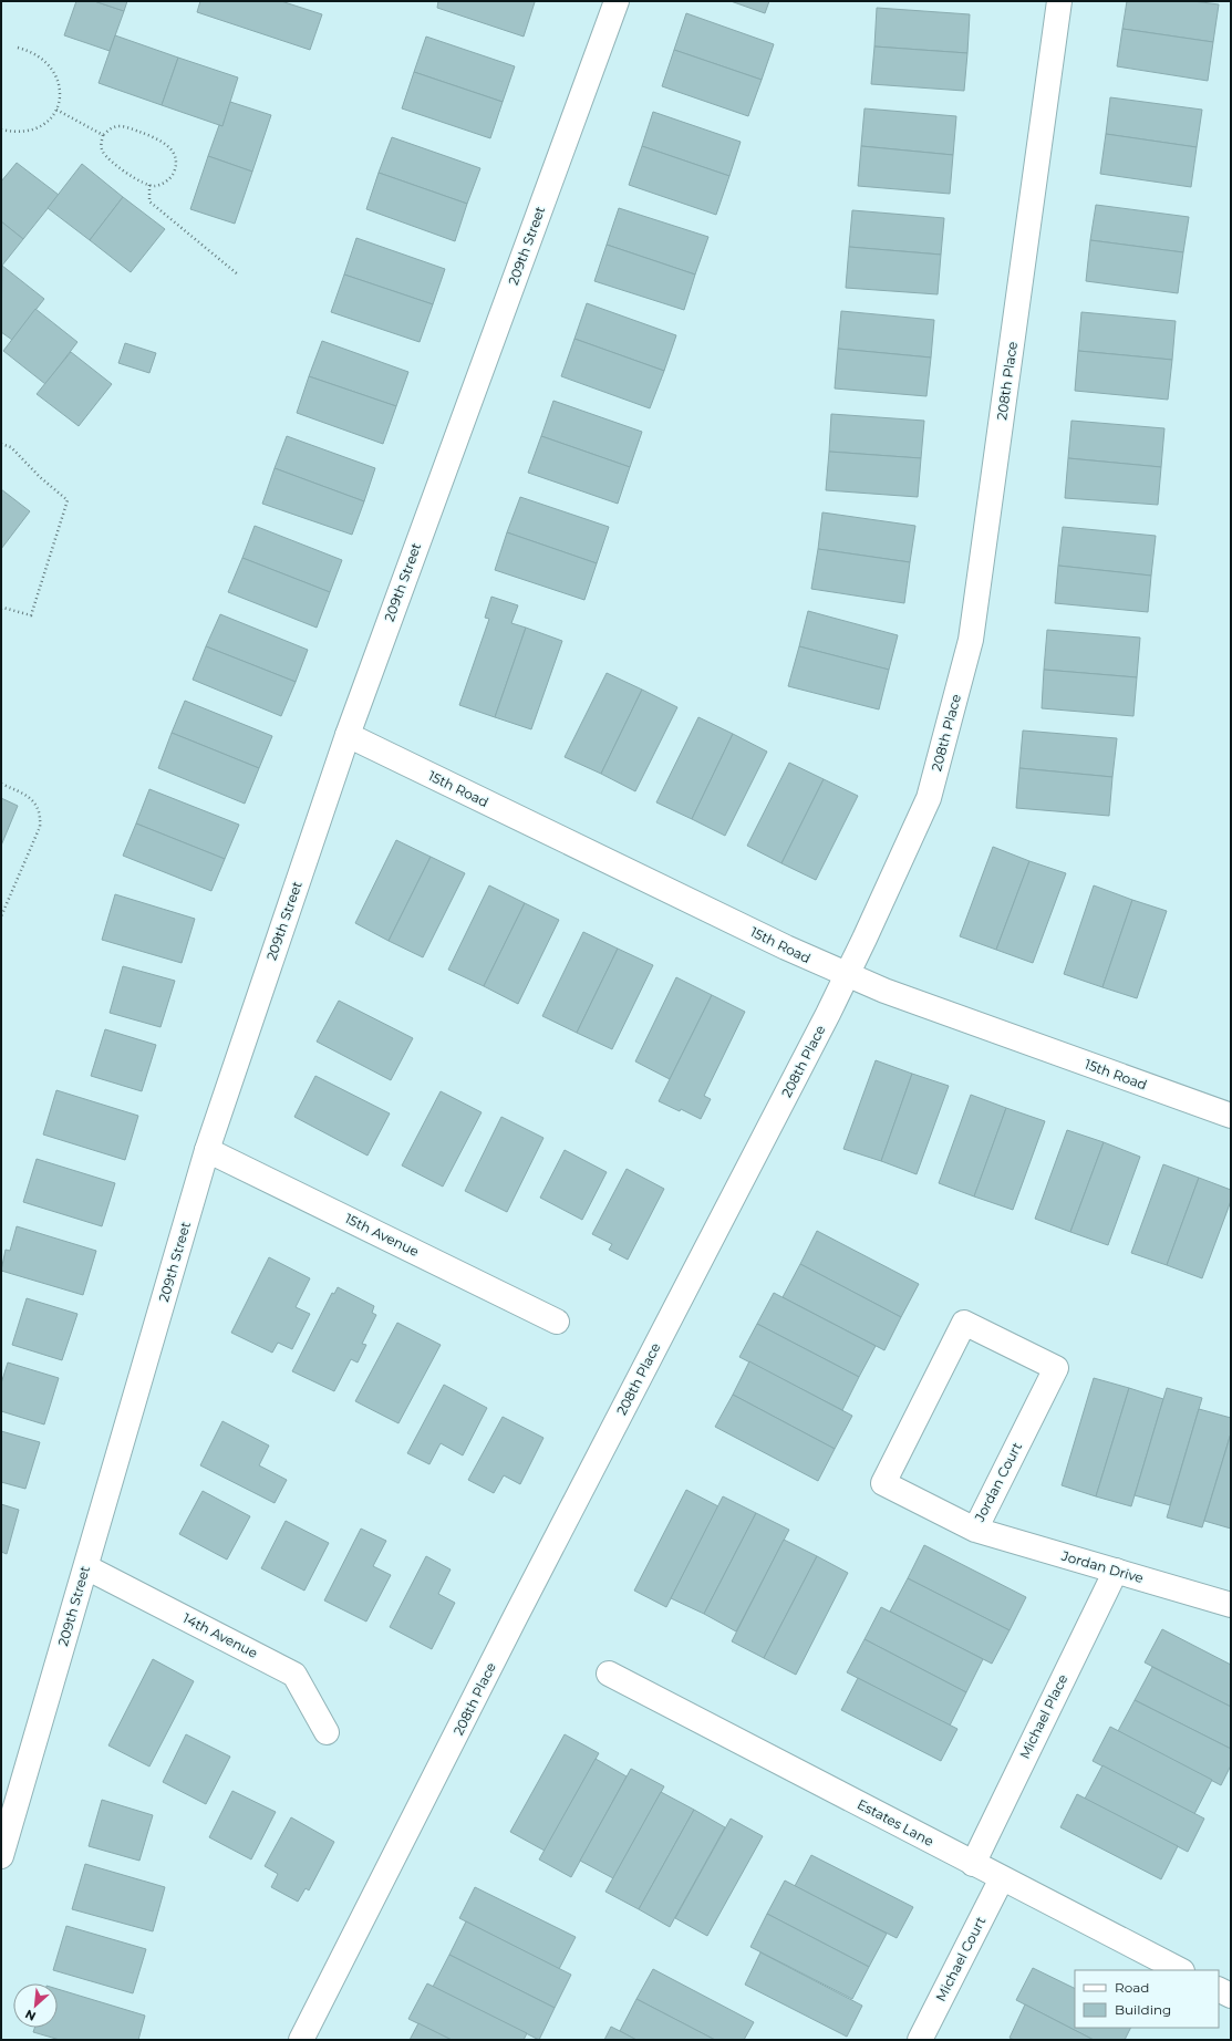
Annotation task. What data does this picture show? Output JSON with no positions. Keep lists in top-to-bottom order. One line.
{"streets":{"street":["209th Street","208th Place","15th Road","15th Avenue","Jordan Court","Jordan Drive","14th Avenue","Michael Place","Estates Lane","Michael Court"]},"crossings":[["209th Street","15th Road"],["209th Street","15th Avenue"],["209th Street","14th Avenue"],["208th Place","15th Road"],["Jordan Court","Jordan Drive"],["Jordan Drive","Michael Place"],["Michael Place","Estates Lane"],["Estates Lane","Michael Court"]],"legend":["Road","Building"],"north":"bottom left"}
